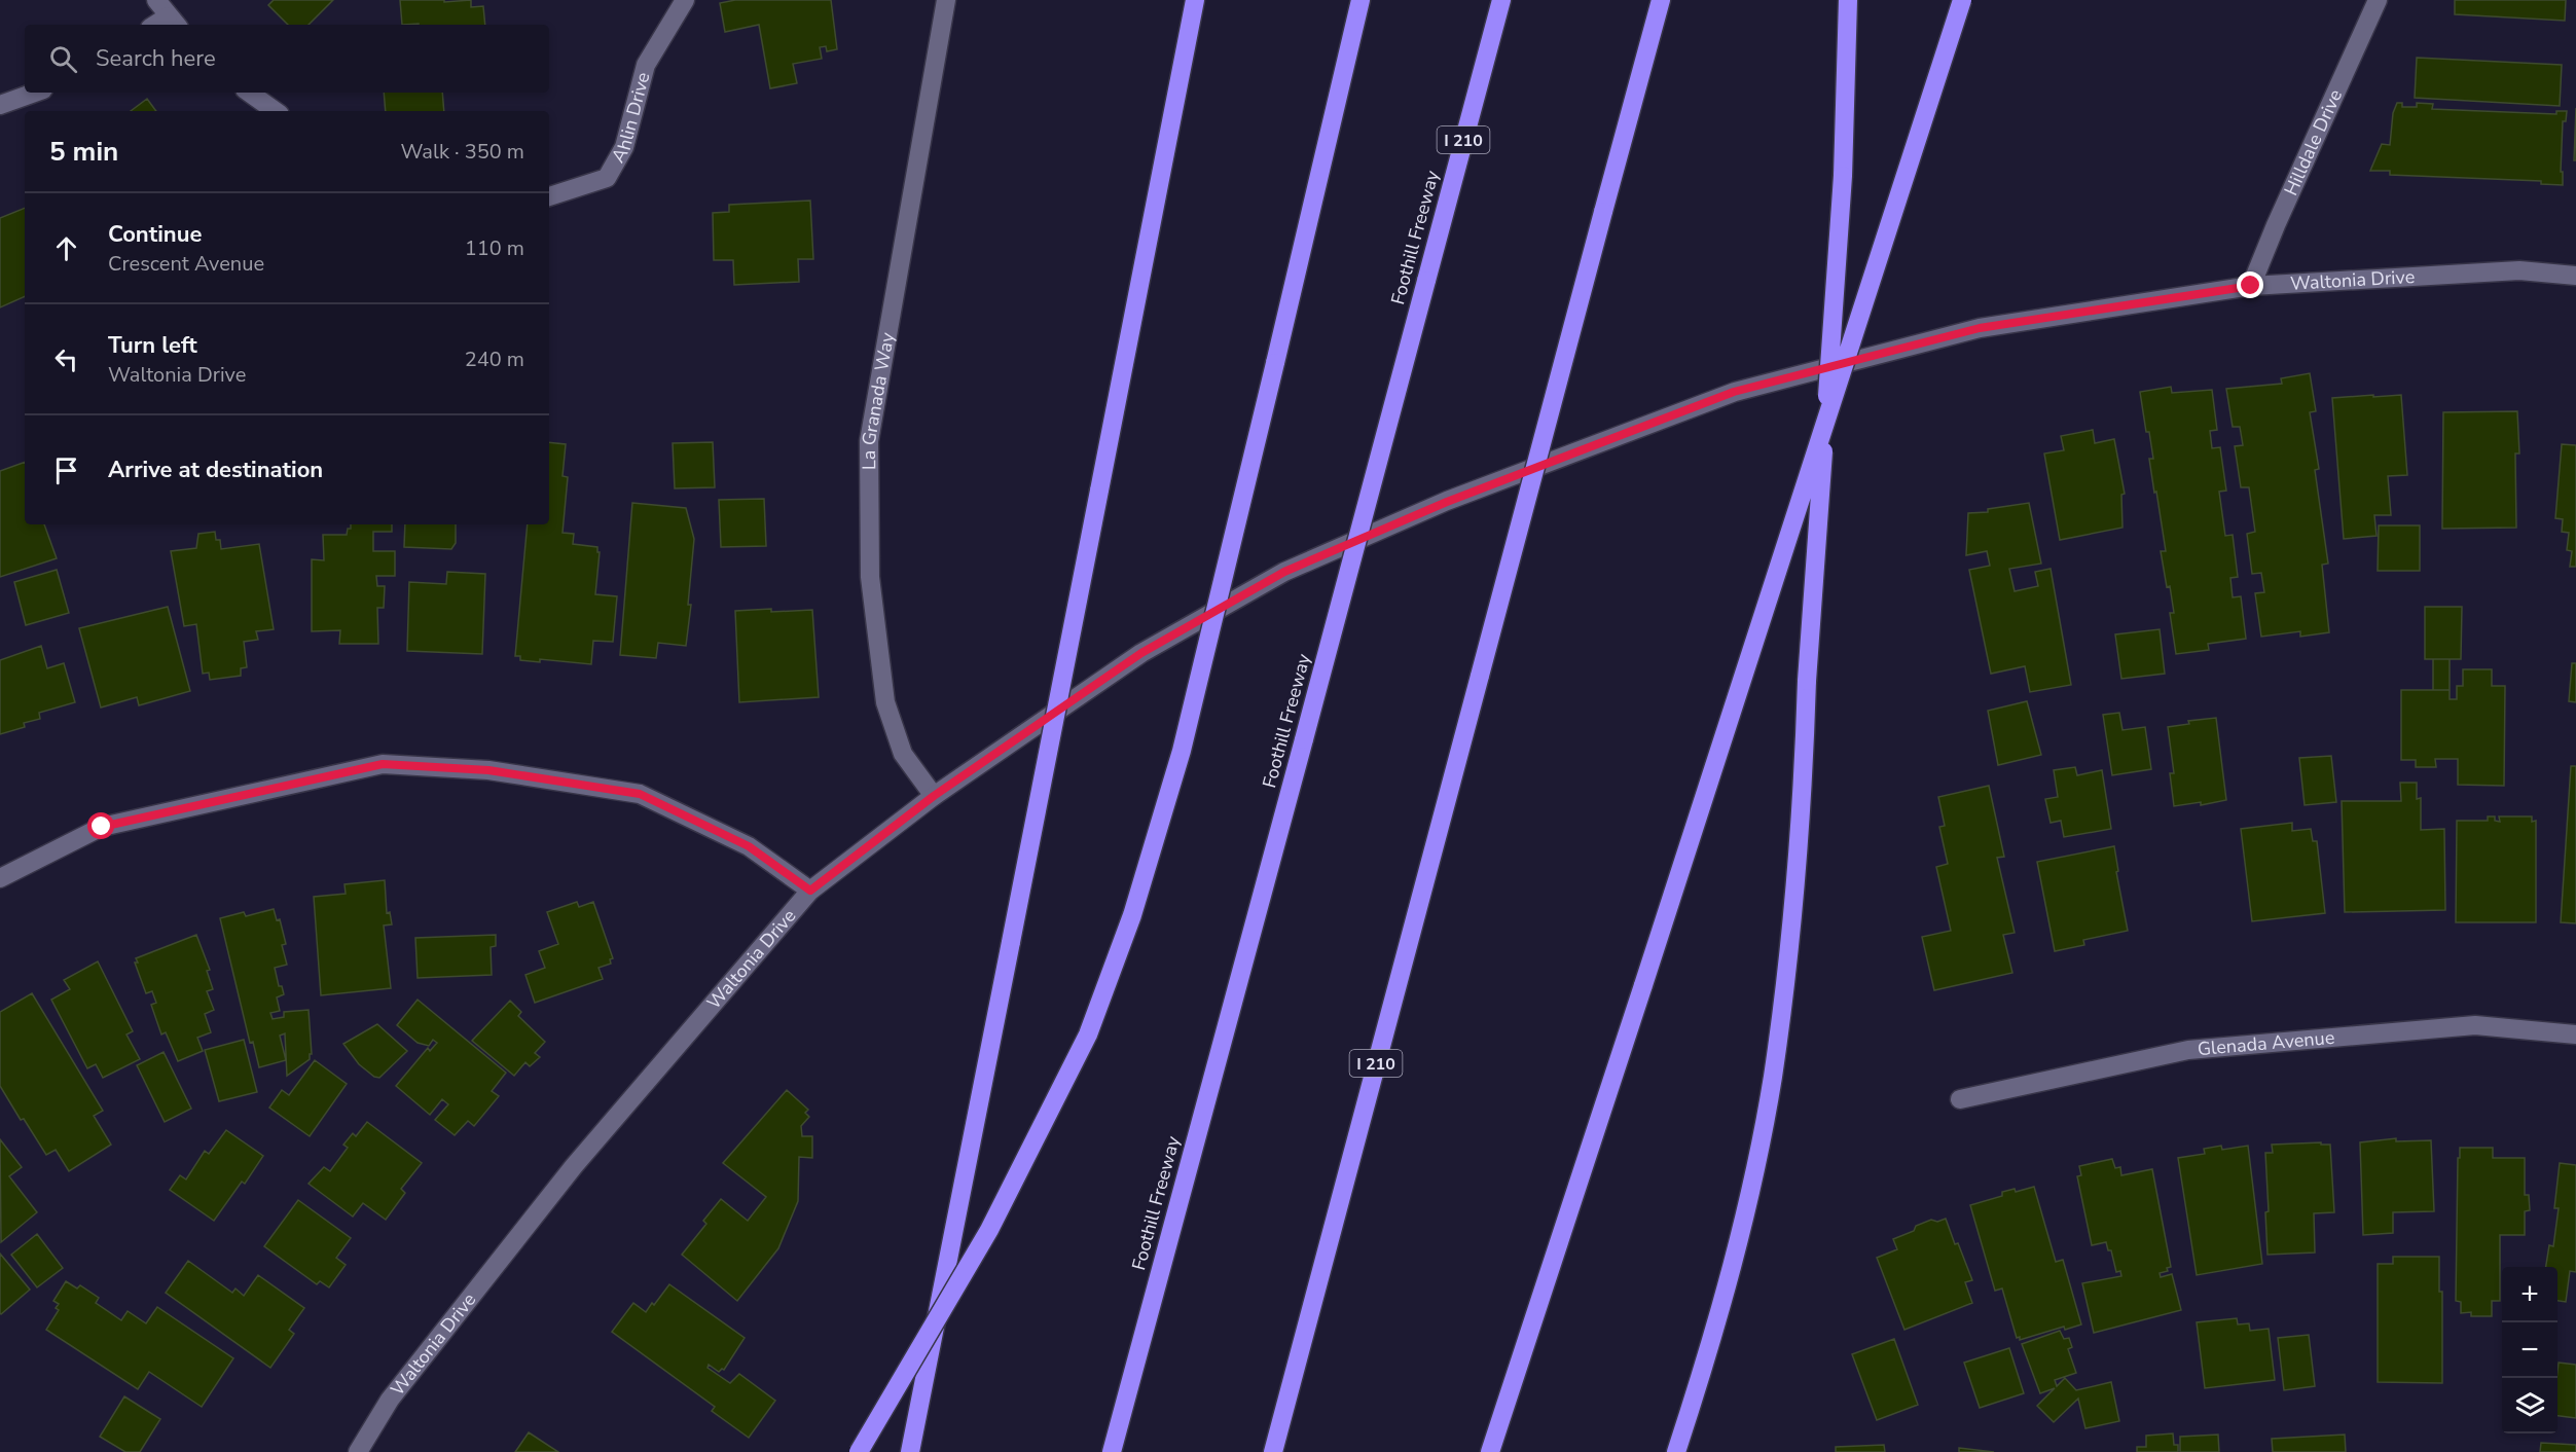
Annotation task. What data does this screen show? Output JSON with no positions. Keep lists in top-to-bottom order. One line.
{"streets":{"highway":["I 210","Foothill Freeway"],"street":["Ahlin Drive","Hilldale Drive","Waltonia Drive","La Granada Way","Glenada Avenue"]},"crossings":[["Hilldale Drive","Waltonia Drive"],["Waltonia Drive","La Granada Way"]],"page":{"search":"Search here","heading":["5 min","Walk · 350 m"],"list":[["Continue","Crescent Avenue","110 m"],["Turn left","Waltonia Drive","240 m"],"Arrive at destination"],"map_buttons":["+","−"]}}
